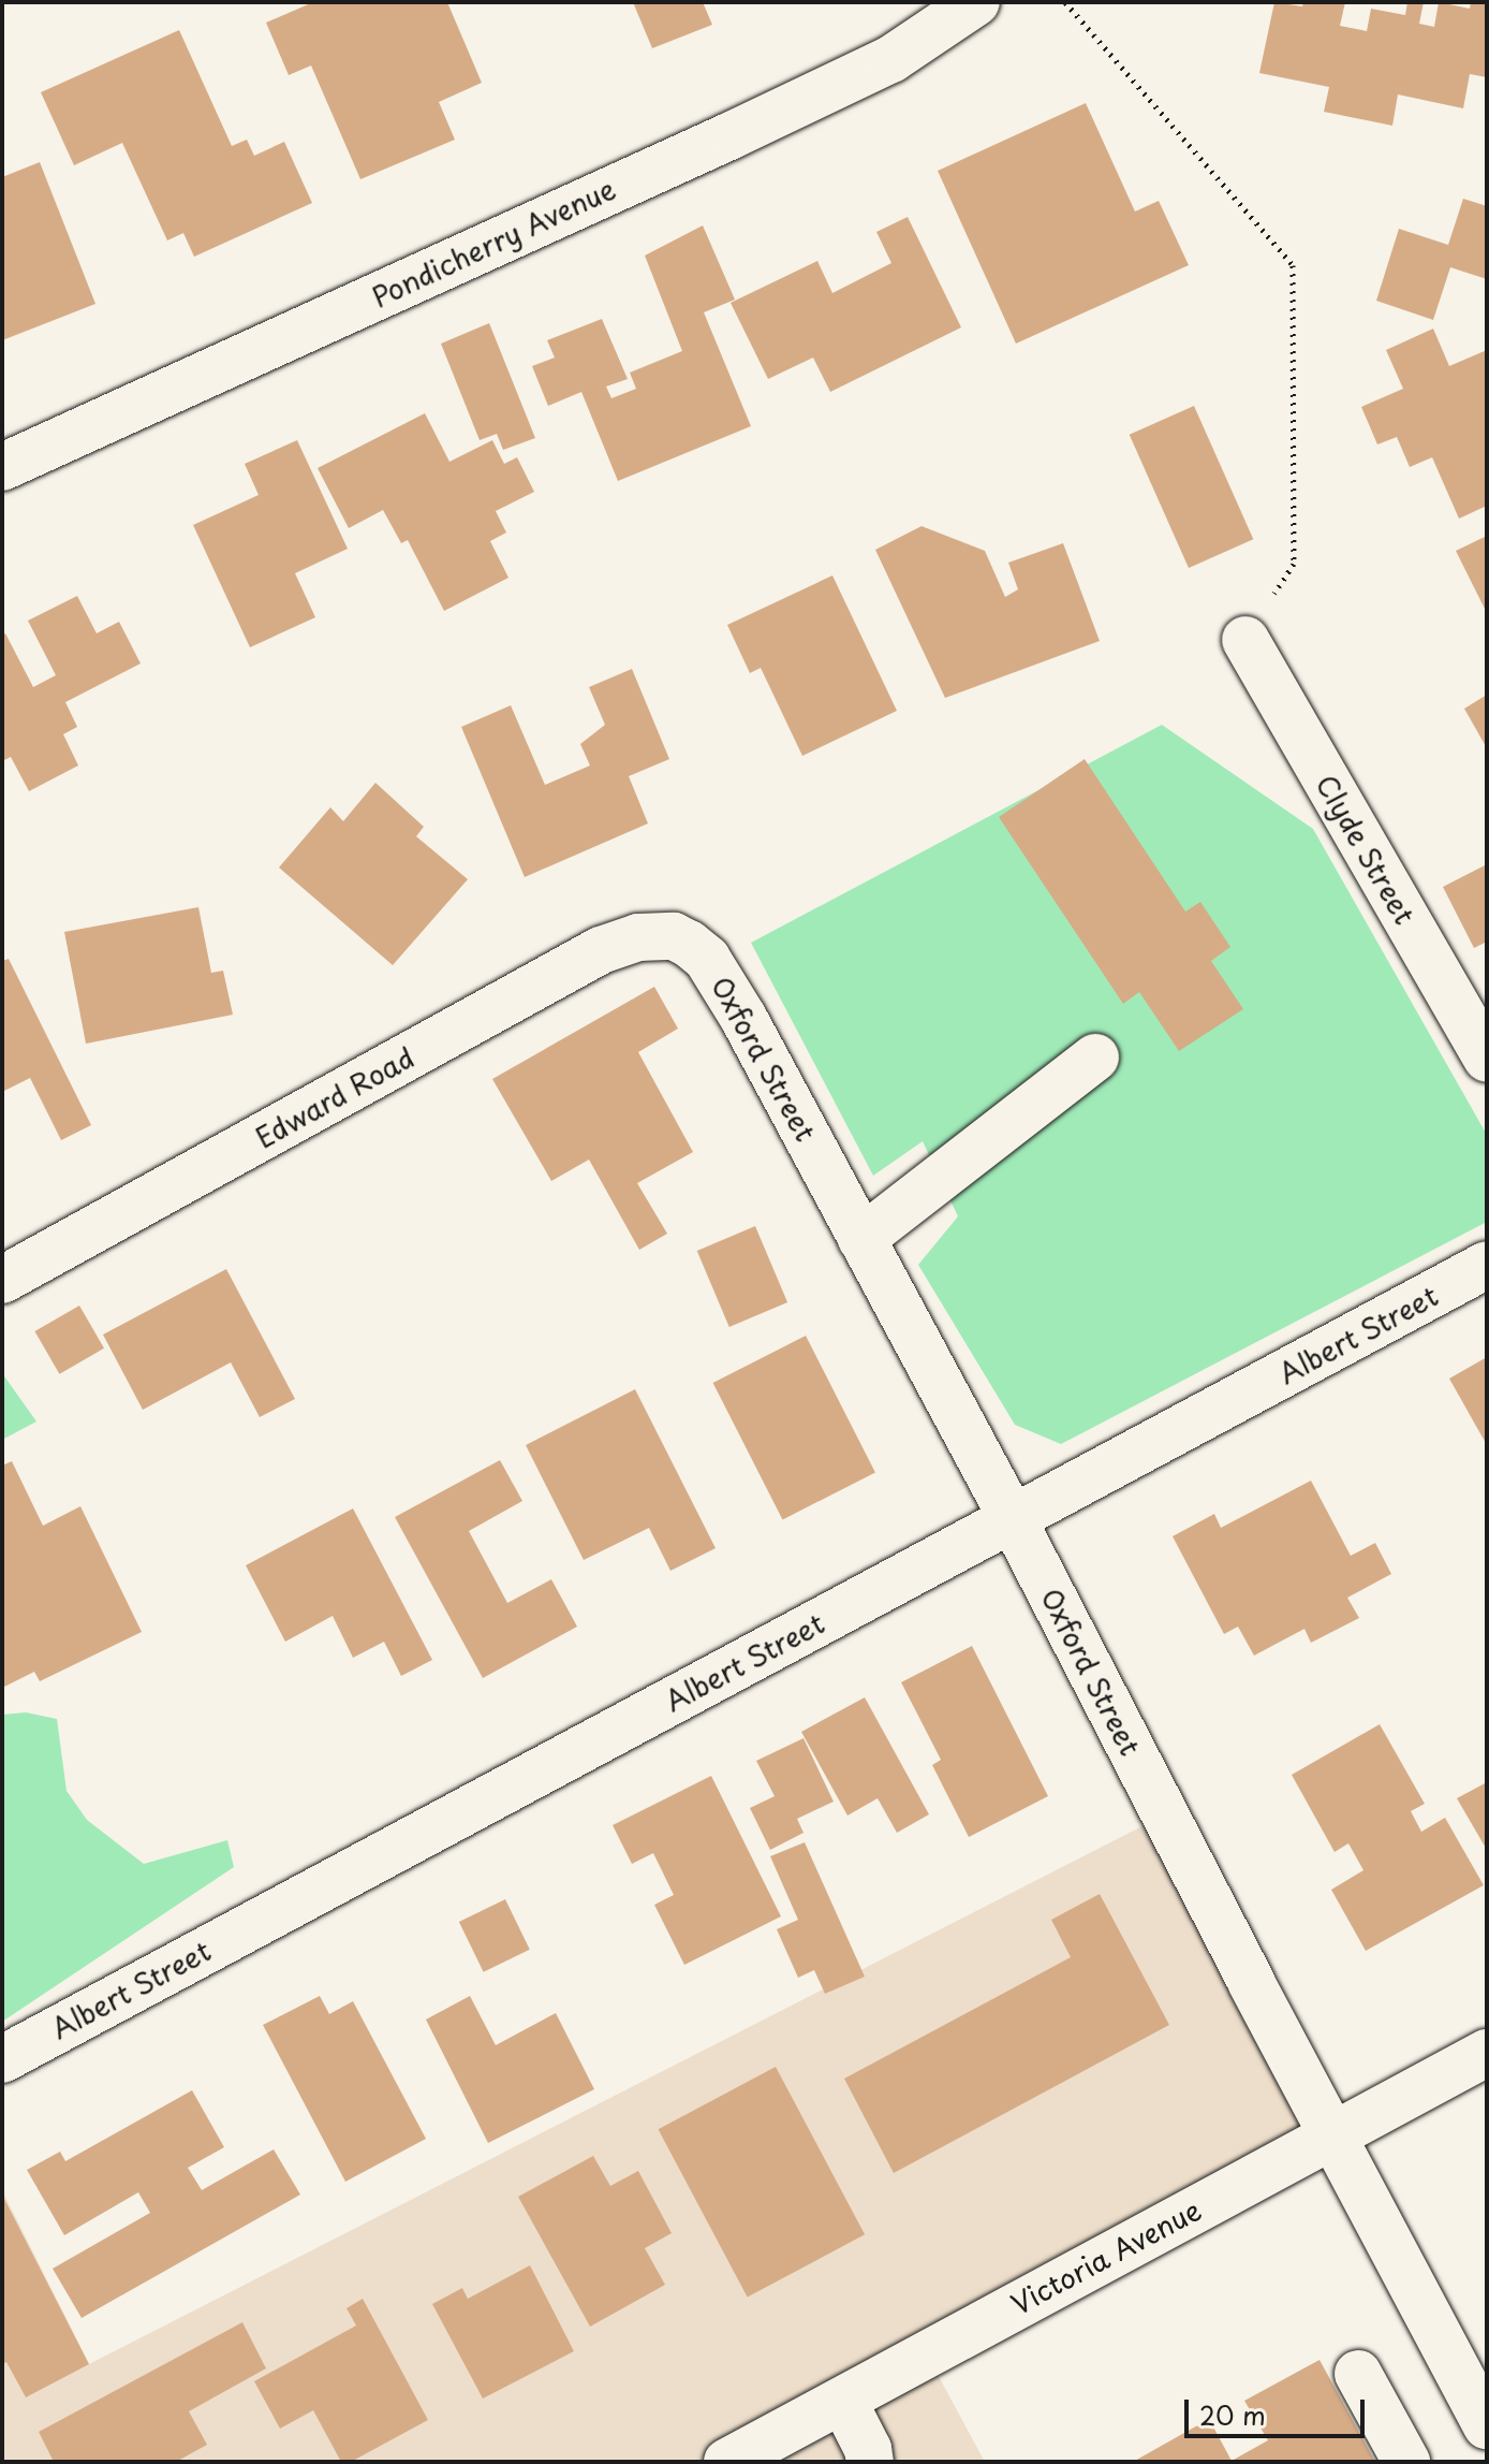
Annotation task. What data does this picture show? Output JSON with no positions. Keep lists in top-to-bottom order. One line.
{"streets":{"street":["Pondicherry Avenue","Clyde Street","Oxford Street","Edward Road","Albert Street","Victoria Avenue"]},"crossings":[["Oxford Street","Edward Road"],["Oxford Street","Albert Street"],["Oxford Street","Victoria Avenue"]],"scale_bar":"20 m"}
